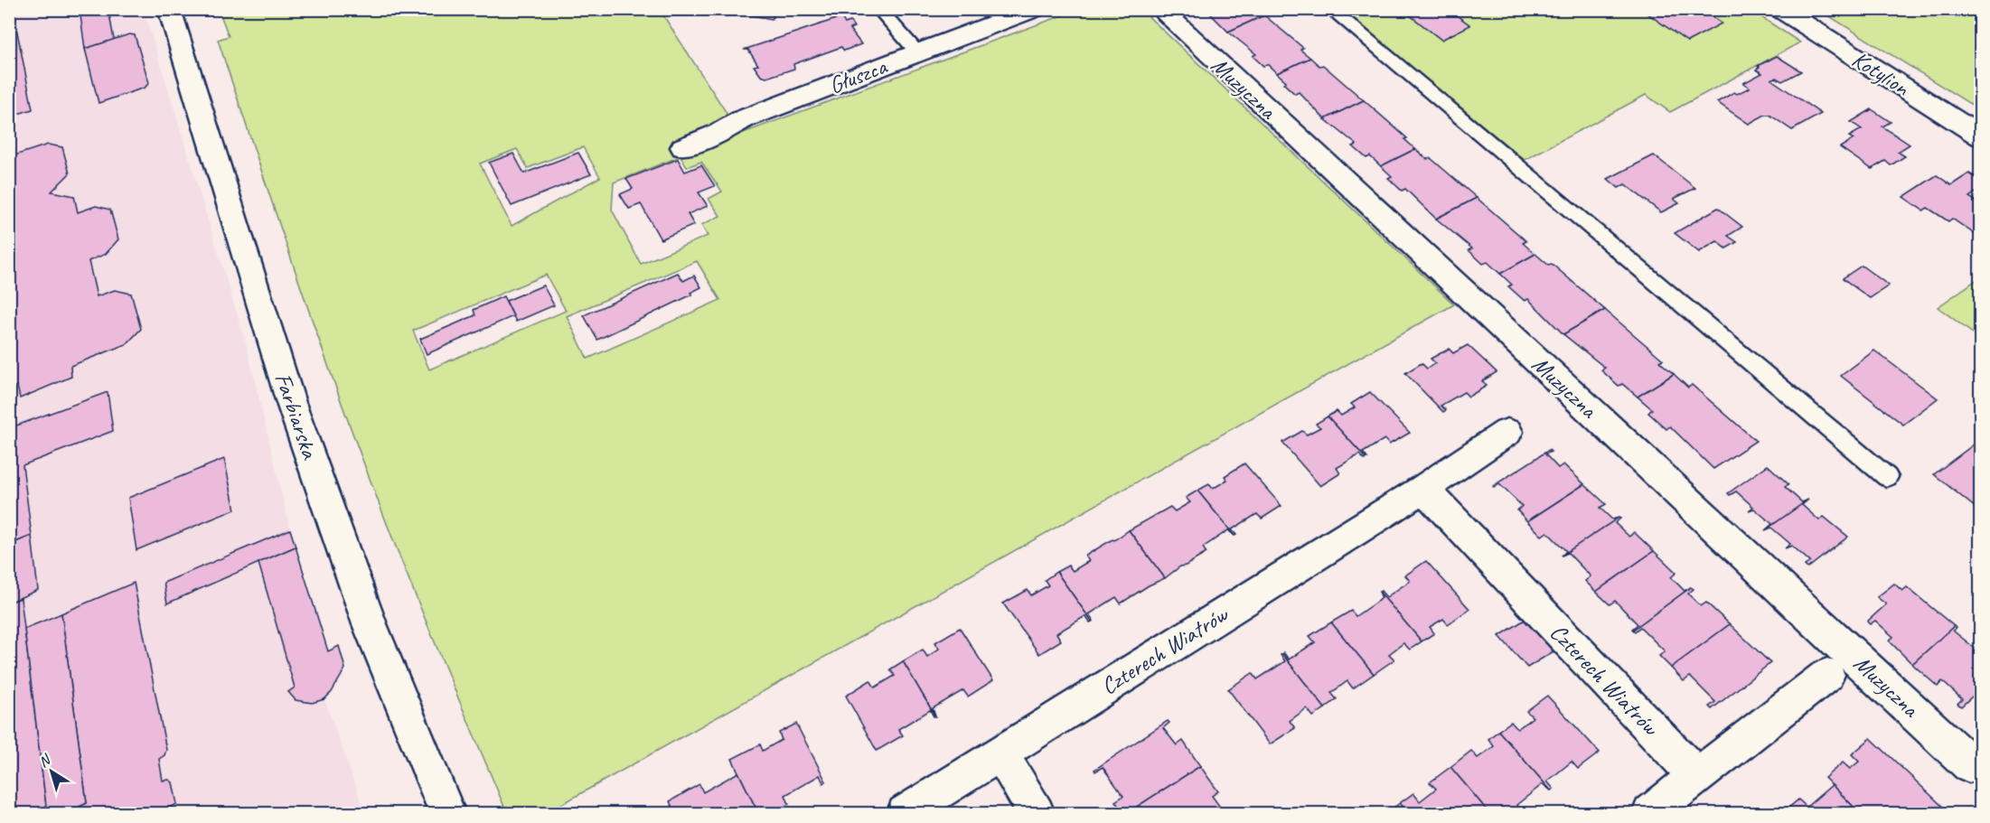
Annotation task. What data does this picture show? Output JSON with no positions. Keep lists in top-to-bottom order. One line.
{"streets":{"street":["Kotylion","Głuszca","Muzyczna","Farbiarska","Czterech Wiatrów"]},"north":"top left"}
